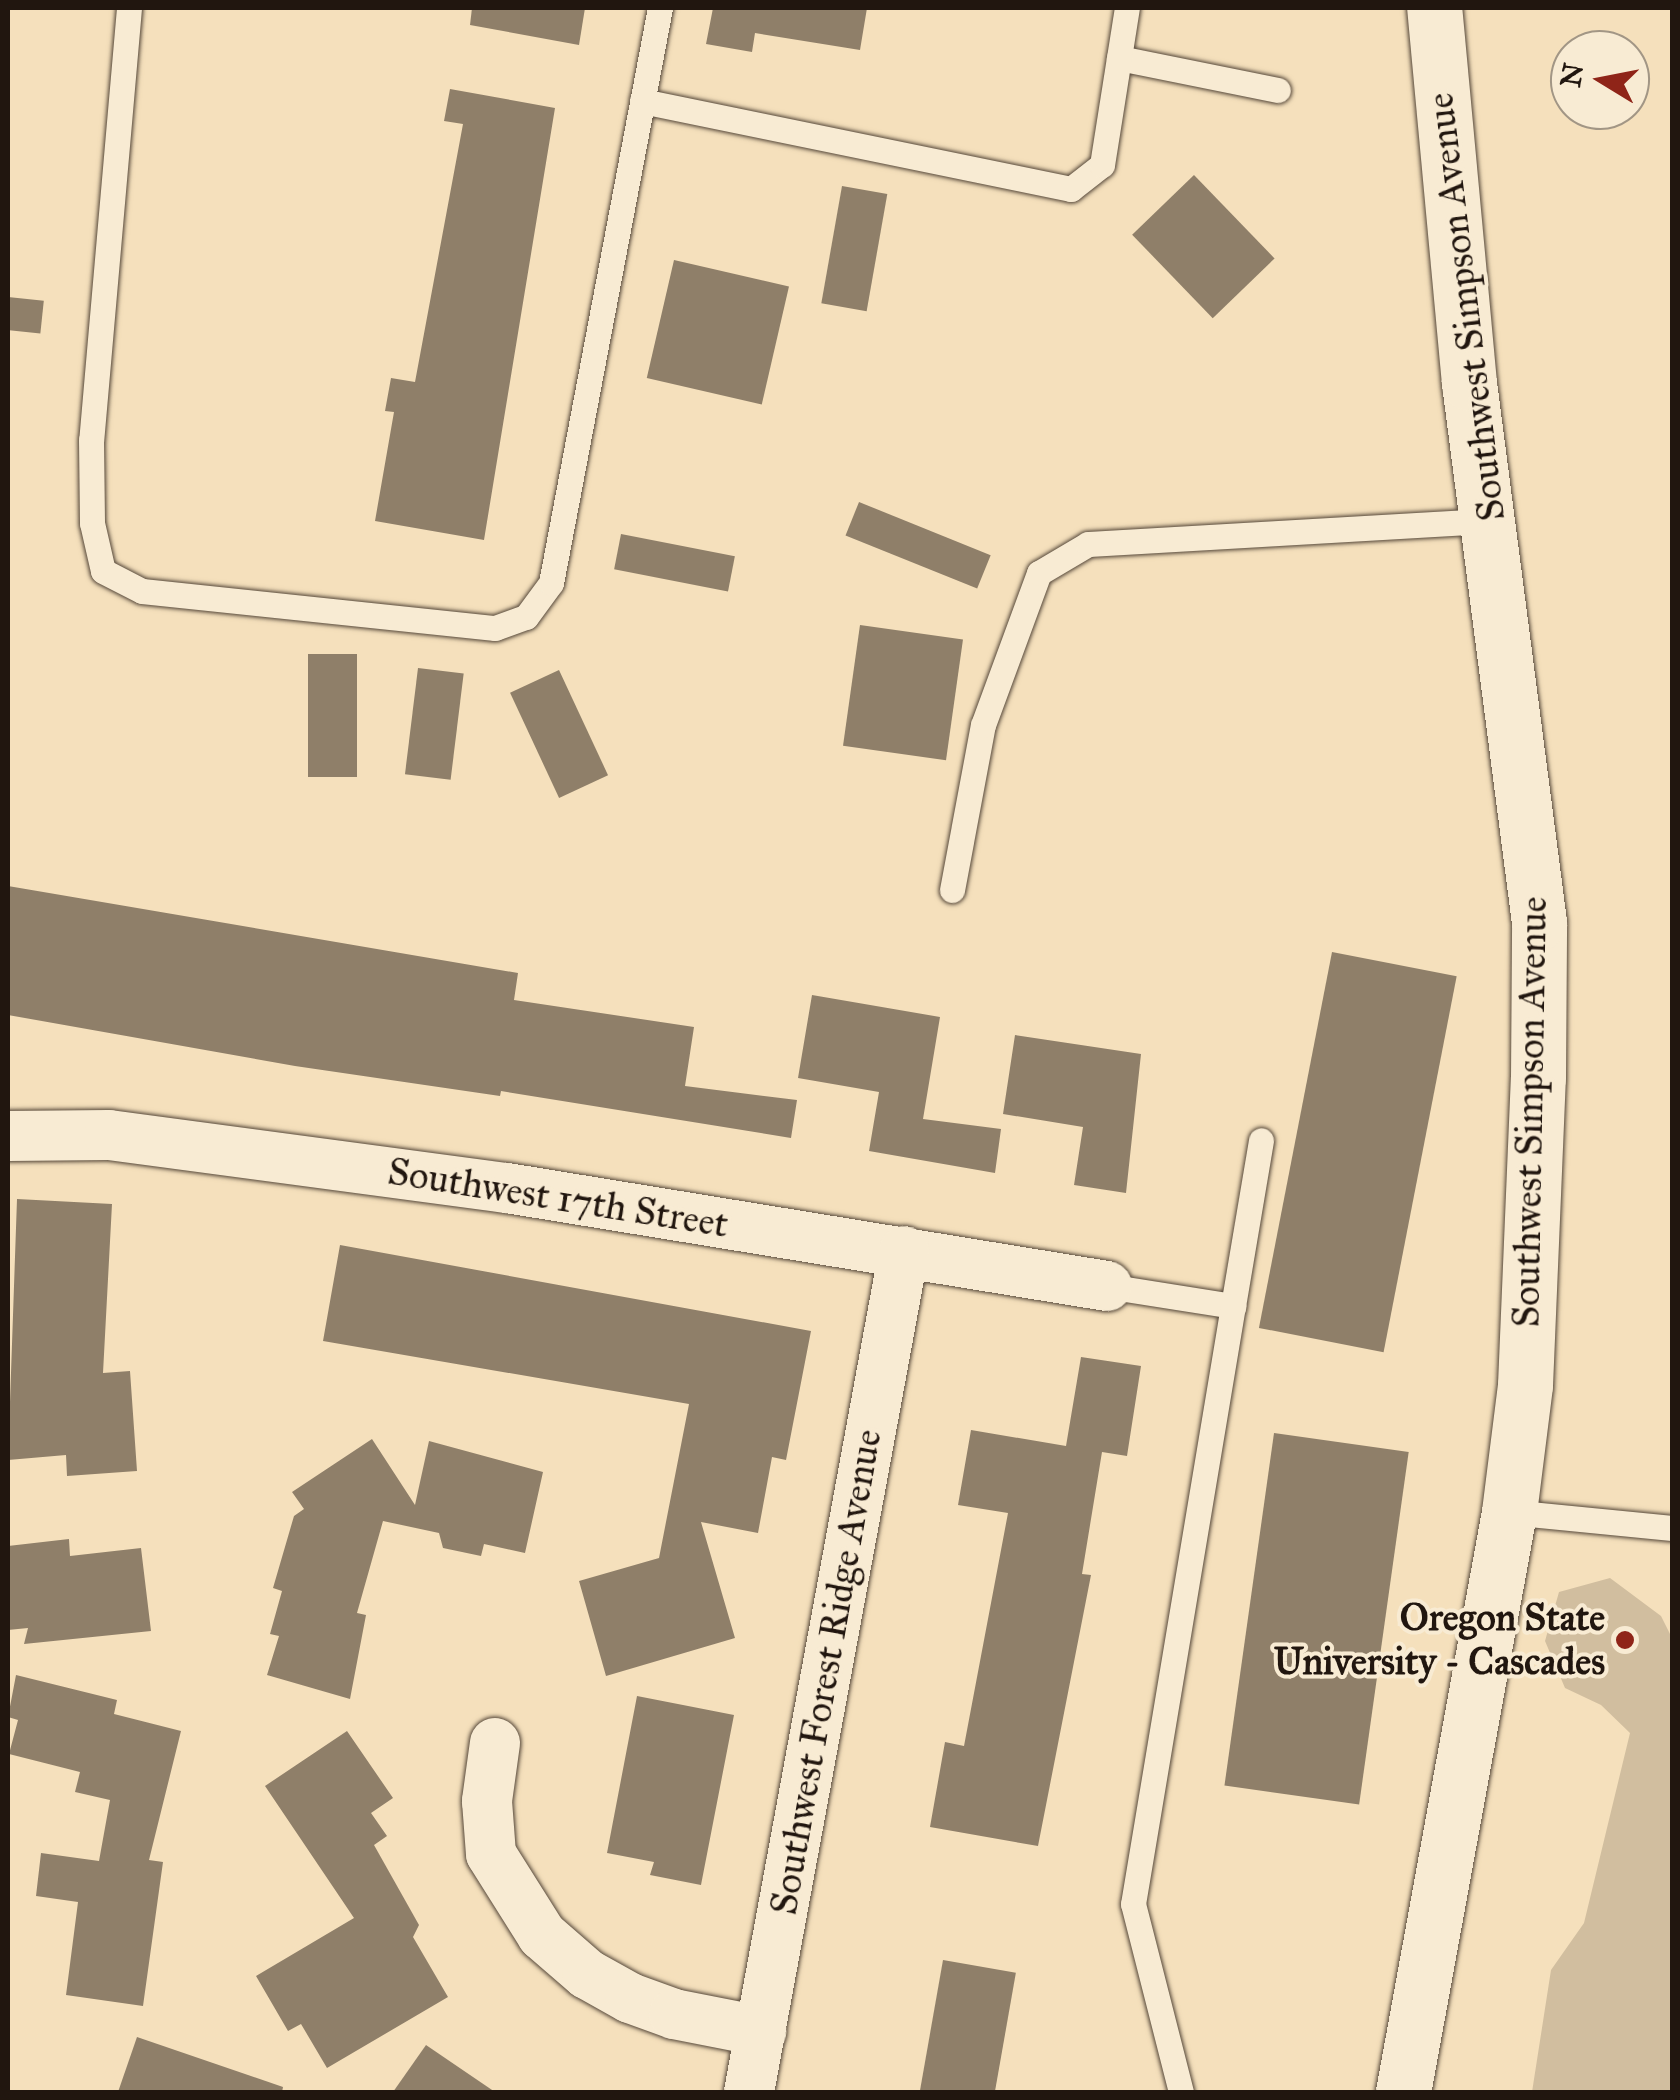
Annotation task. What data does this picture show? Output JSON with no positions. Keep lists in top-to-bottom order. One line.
{"streets":{"street":["Southwest Simpson Avenue","Southwest 17th Street","Southwest Forest Ridge Avenue"]},"crossings":[["Southwest 17th Street","Southwest Forest Ridge Avenue"]],"places":["Oregon State University - Cascades"],"north":"left"}
